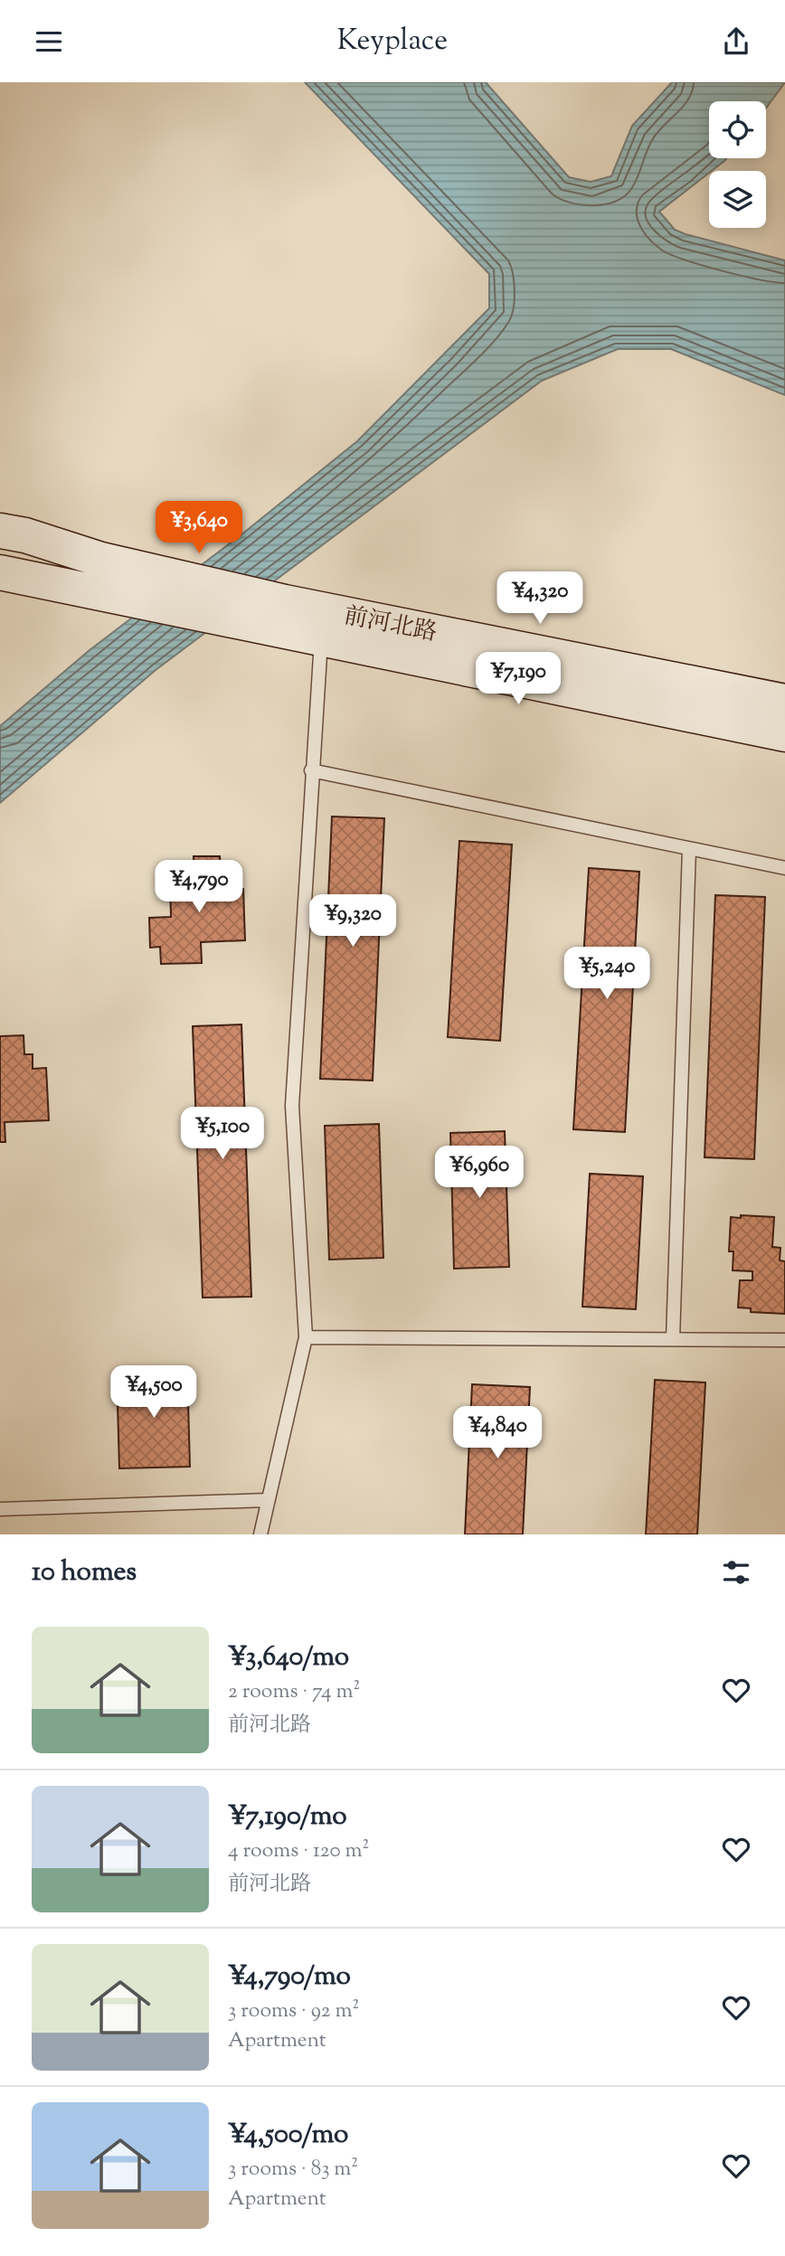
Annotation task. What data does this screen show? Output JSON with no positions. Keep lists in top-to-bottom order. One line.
{"streets":{"main road":["前河北路"]},"page":{"header":"Keyplace","price":["¥3,640","¥4,320","¥7,190","¥4,790","¥9,320","¥5,240","¥5,100","¥6,960","¥4,500","¥4,840"],"heading":"10 homes","list":[{"name":"¥3,640/mo","note":"2 rooms · 74 m² · 前河北路"},{"name":"¥7,190/mo","note":"4 rooms · 120 m² · 前河北路"},{"name":"¥4,790/mo","note":"3 rooms · 92 m² · Apartment"},{"name":"¥4,500/mo","note":"3 rooms · 83 m² · Apartment"}]}}
